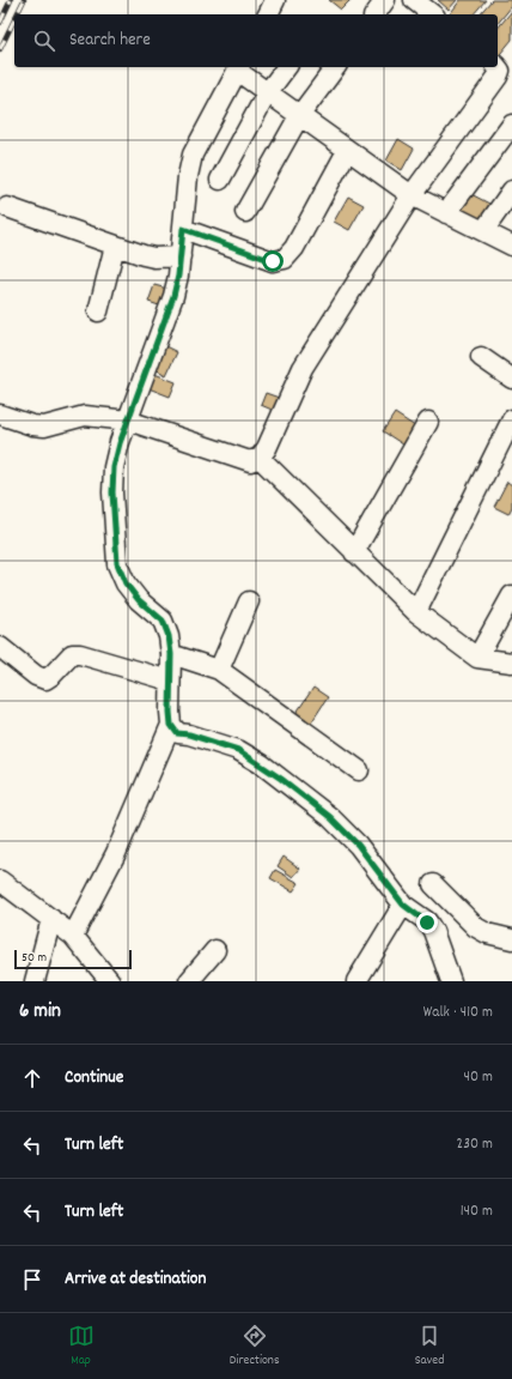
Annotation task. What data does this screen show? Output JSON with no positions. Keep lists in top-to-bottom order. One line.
{"scale_bar":"50 m","page":{"search":"Search here","scale":"50 m","heading":["6 min","Walk · 410 m"],"list":[["Continue","40 m"],["Turn left","230 m"],["Turn left","140 m"],"Arrive at destination"],"nav":["Map","Directions","Saved"]}}
